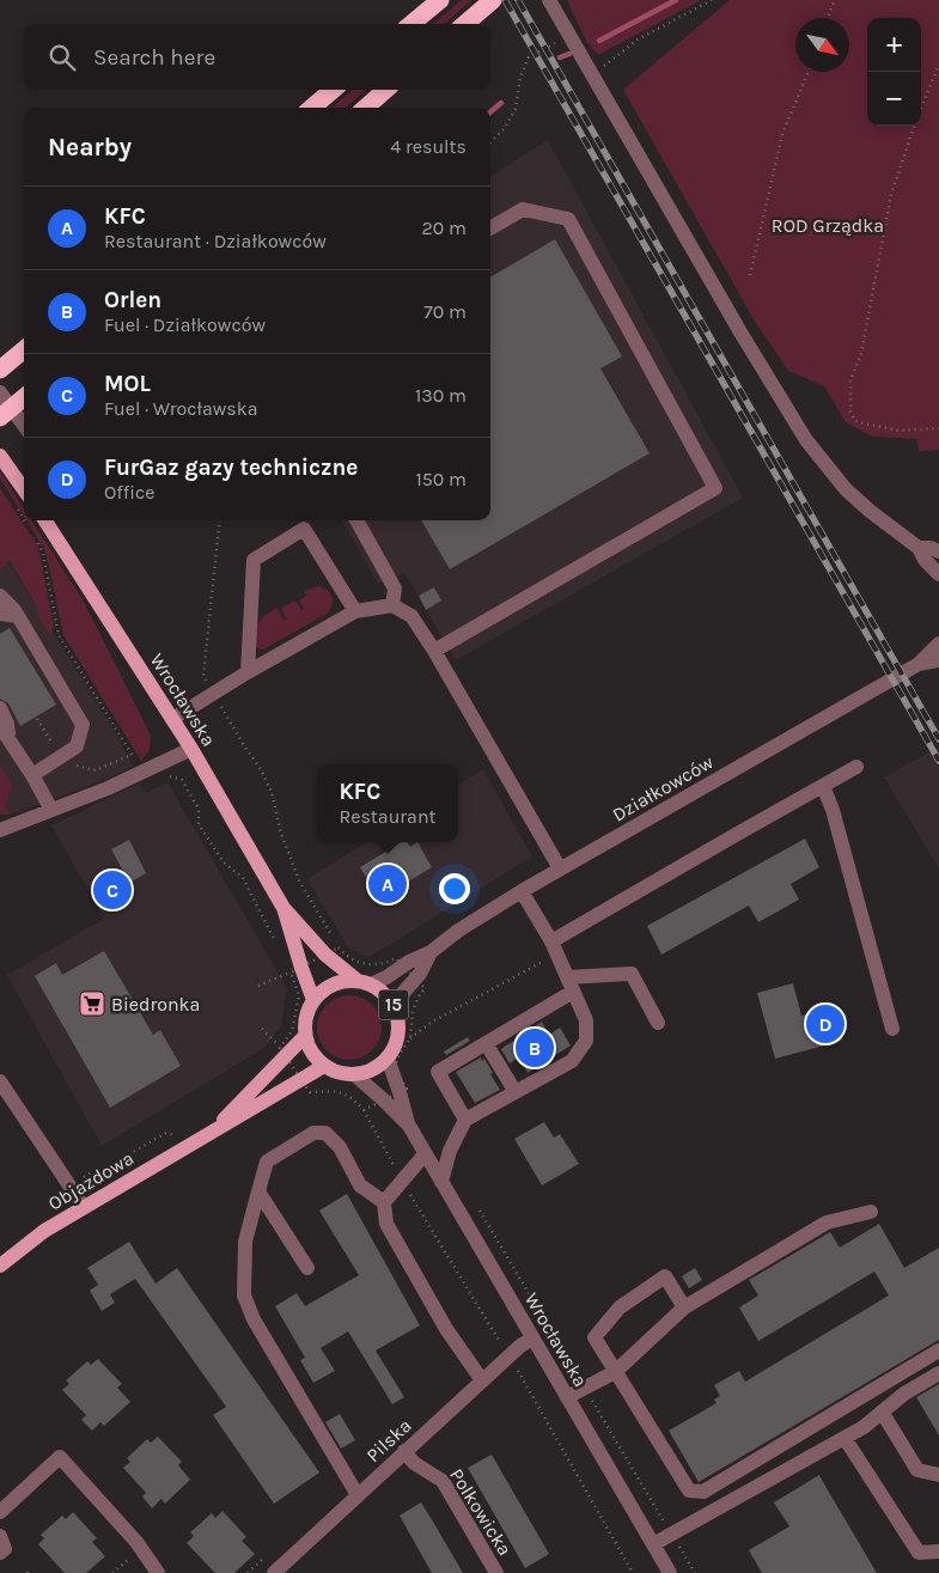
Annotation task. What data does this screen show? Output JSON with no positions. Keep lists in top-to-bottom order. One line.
{"streets":{"main road":["Wrocławska","15","Objazdowa"],"street":["Działkowców","Pilska","Polkowicka"]},"crossings":[["Wrocławska","Działkowców"],["Wrocławska","15"],["Wrocławska","Objazdowa"],["Wrocławska","Pilska"],["Działkowców","15"],["Działkowców","Objazdowa"],["15","Objazdowa"],["Pilska","Polkowicka"]],"parks":["ROD Grządka"],"places":{"supermarket":["Biedronka"]},"north":"bottom right","page":{"map_buttons":["+","−"],"search":"Search here","heading":["Nearby","4 results"],"list":[{"mark":"A","name":"KFC","note":"Restaurant · Działkowców","value":"20 m"},{"mark":"B","name":"Orlen","note":"Fuel · Działkowców","value":"70 m"},{"mark":"C","name":"MOL","note":"Fuel · Wrocławska","value":"130 m"},{"mark":"D","name":"FurGaz gazy techniczne","note":"Office","value":"150 m"}],"popup":["KFC","Restaurant"],"pins":["A","C","D","B"]}}
